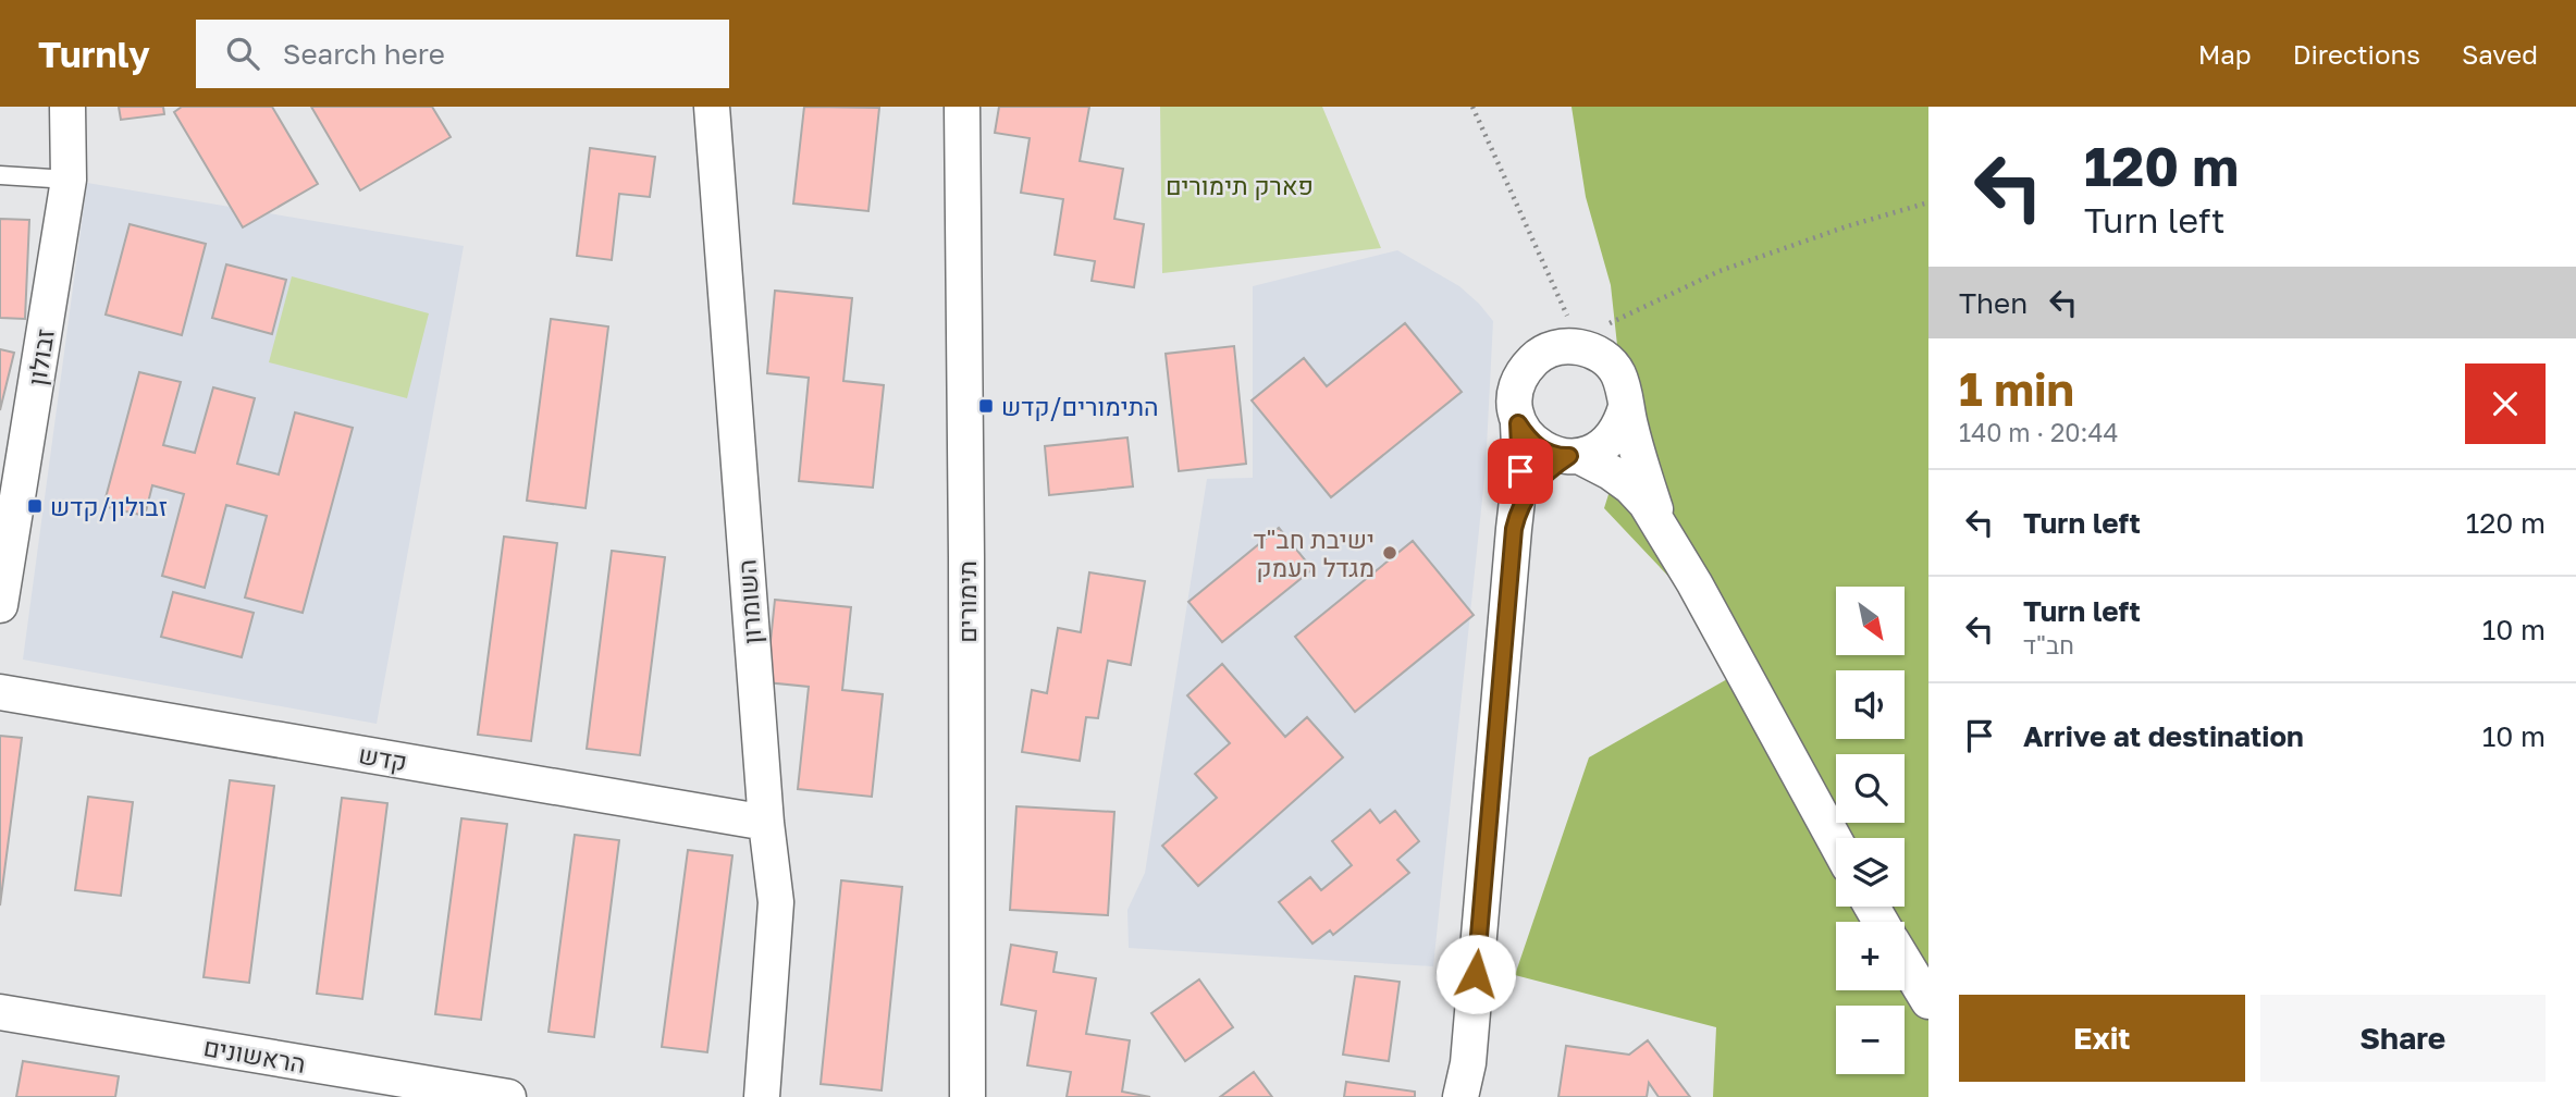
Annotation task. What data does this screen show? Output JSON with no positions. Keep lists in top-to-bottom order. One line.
{"streets":{"street":["זבולון","השומרון","תימורים","קדש","הראשונים"]},"crossings":[["השומרון","קדש"]],"parks":["פארק תימורים"],"places":{"transit":["התימורים/קדש","זבולון/קדש"],"other":["ישיבת חב\"ד מגדל העמק"]},"north":"bottom right","page":{"header":"Turnly","search":"Search here","nav":["Map","Directions","Saved"],"turn":["120 m","Turn left"],"then":"Then","heading":["1 min","140 m · 20:44"],"list":[{"name":"Turn left","value":"120 m"},{"name":"Turn left","note":"חב\"ד","value":"10 m"},{"name":"Arrive at destination","value":"10 m"}],"map_buttons":["+","−"],"buttons":["Exit","Share"]}}
